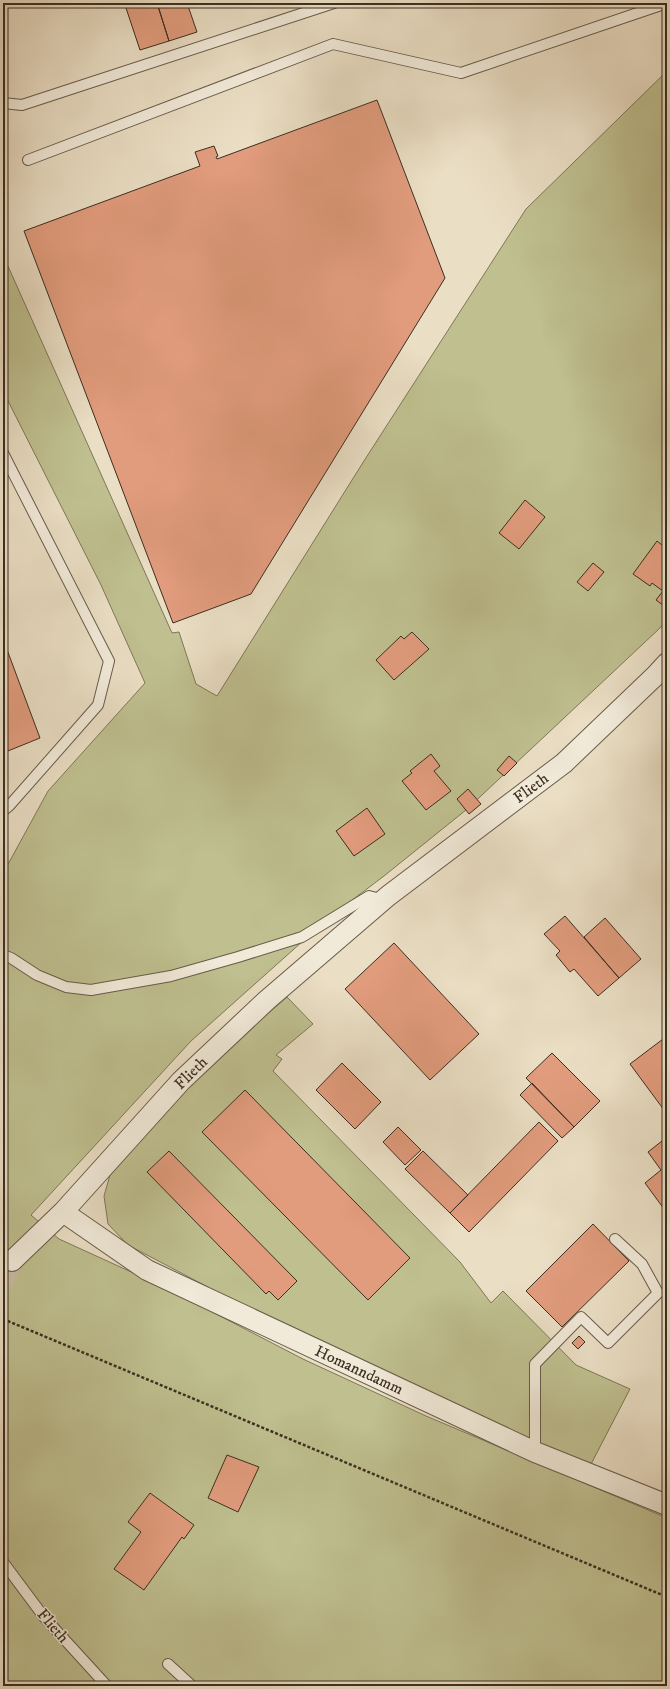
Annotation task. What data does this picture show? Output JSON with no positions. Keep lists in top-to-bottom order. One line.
{"streets":{"street":["Flieth","Homanndamm"]},"crossings":[["Flieth","Homanndamm"]]}
